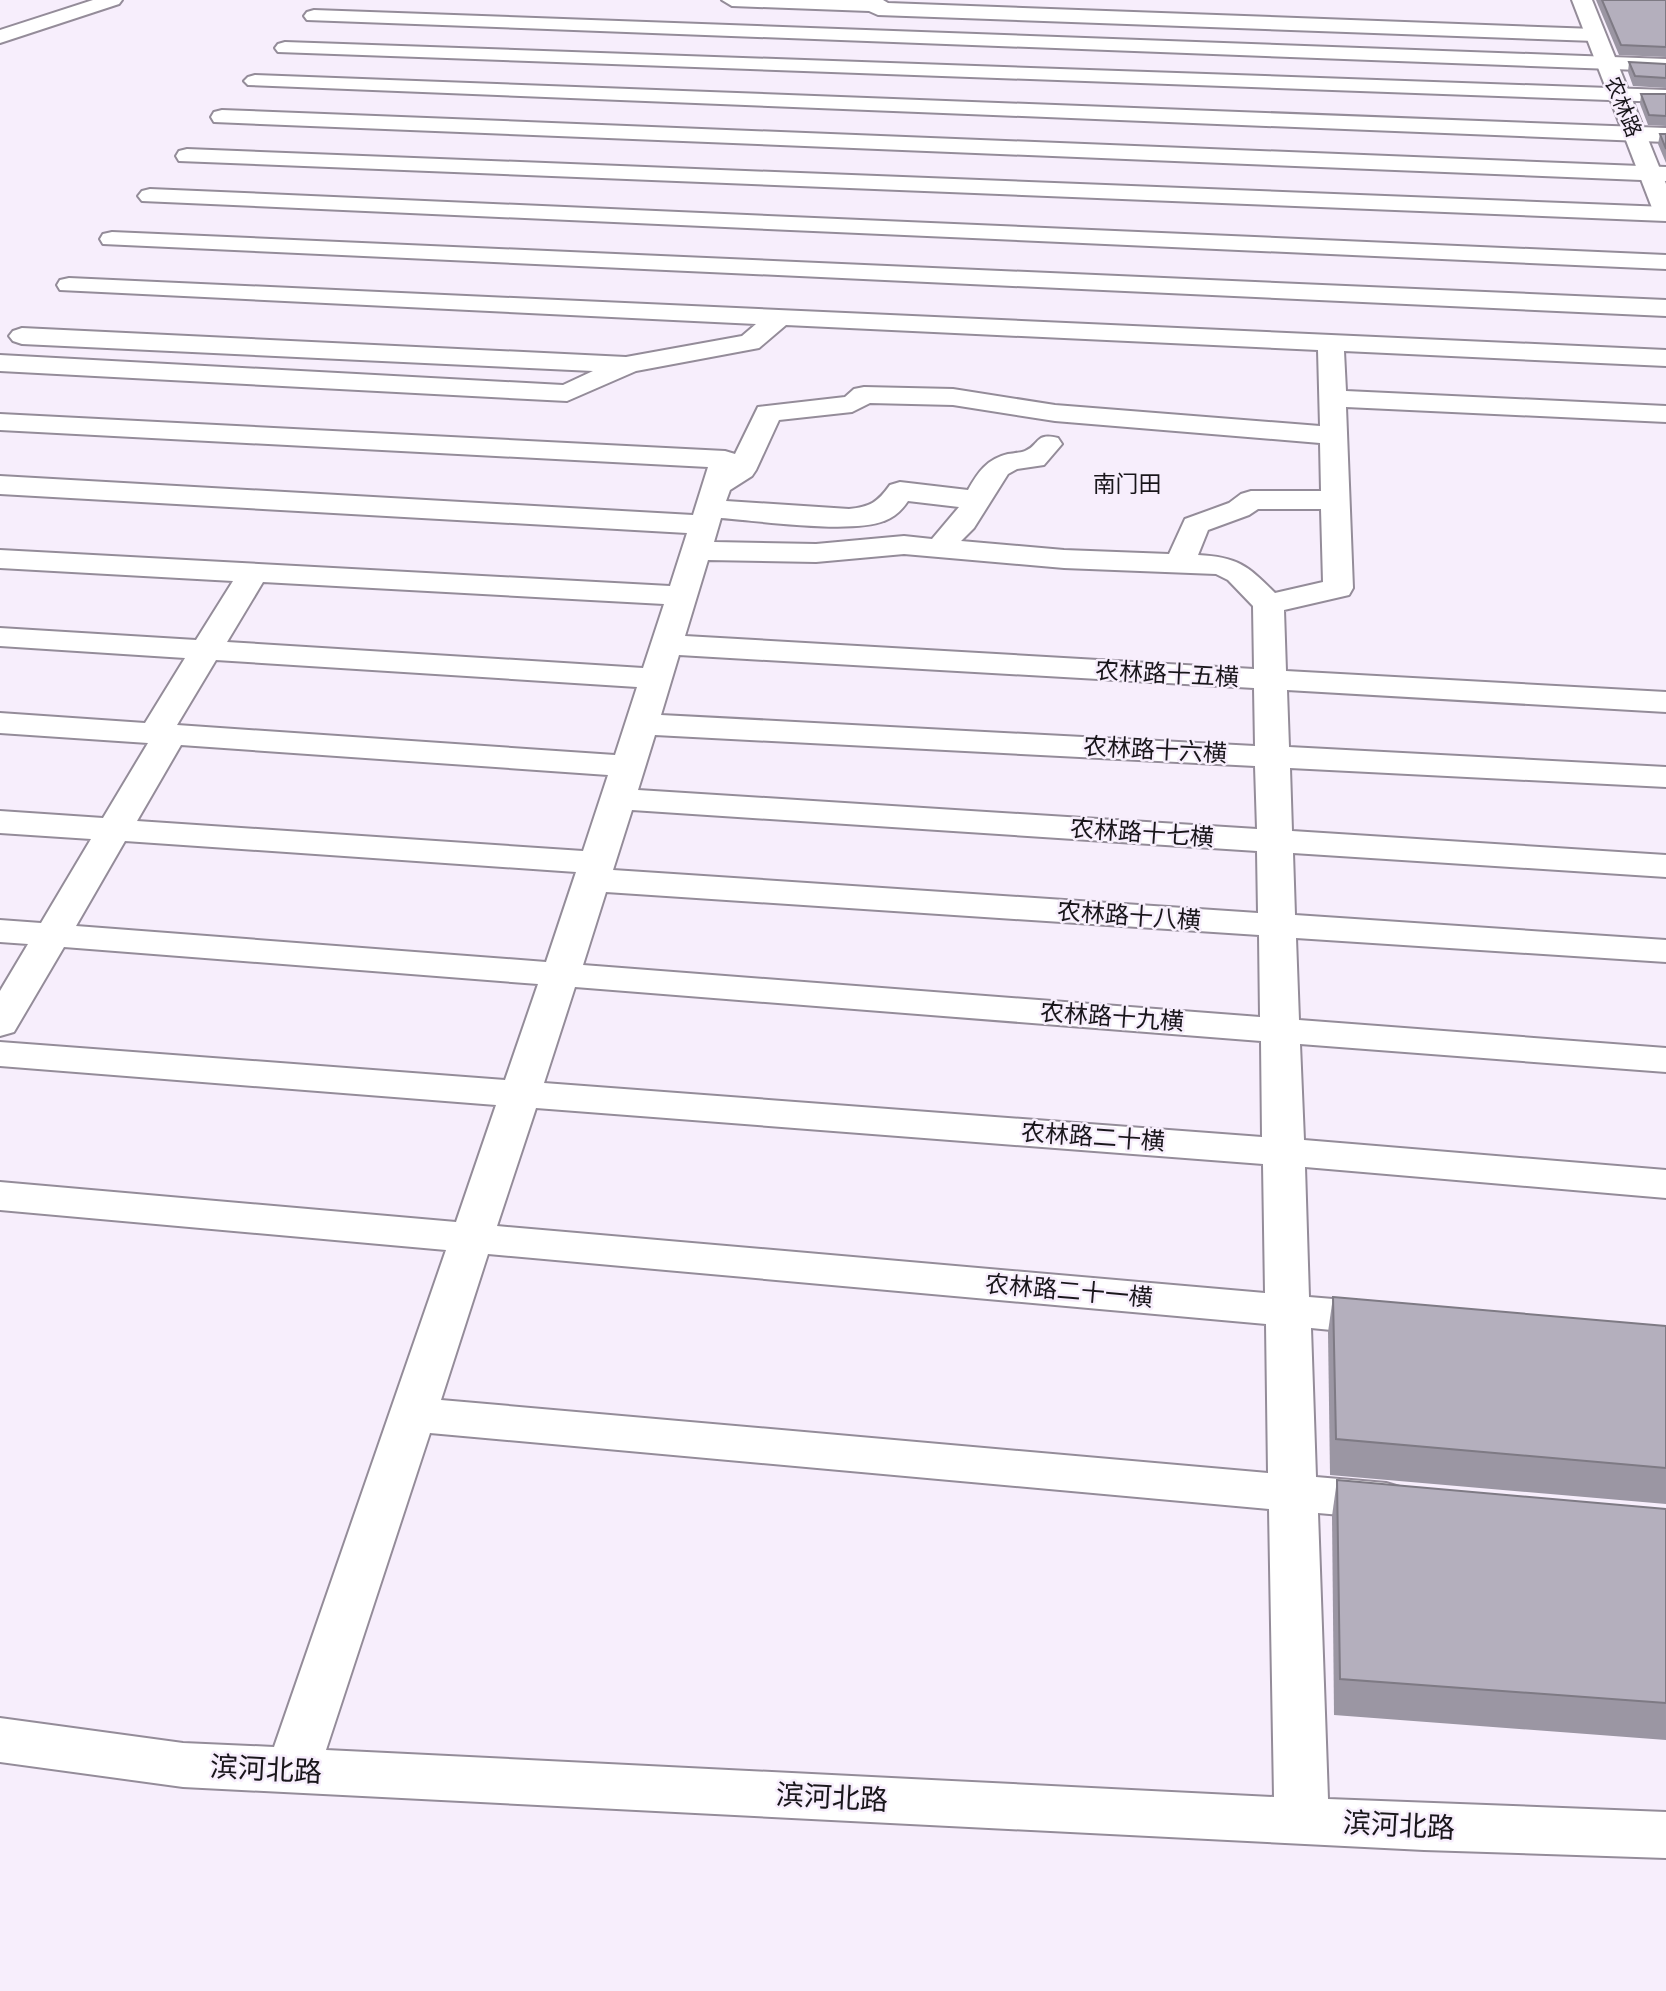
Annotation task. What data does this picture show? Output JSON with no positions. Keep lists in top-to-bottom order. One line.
{"streets":{"street":["农林路","农林路十五横","农林路十六横","农林路十七横","农林路十八横","农林路十九横","农林路二十横","农林路二十一横","滨河北路"]},"districts":["南门田"]}
